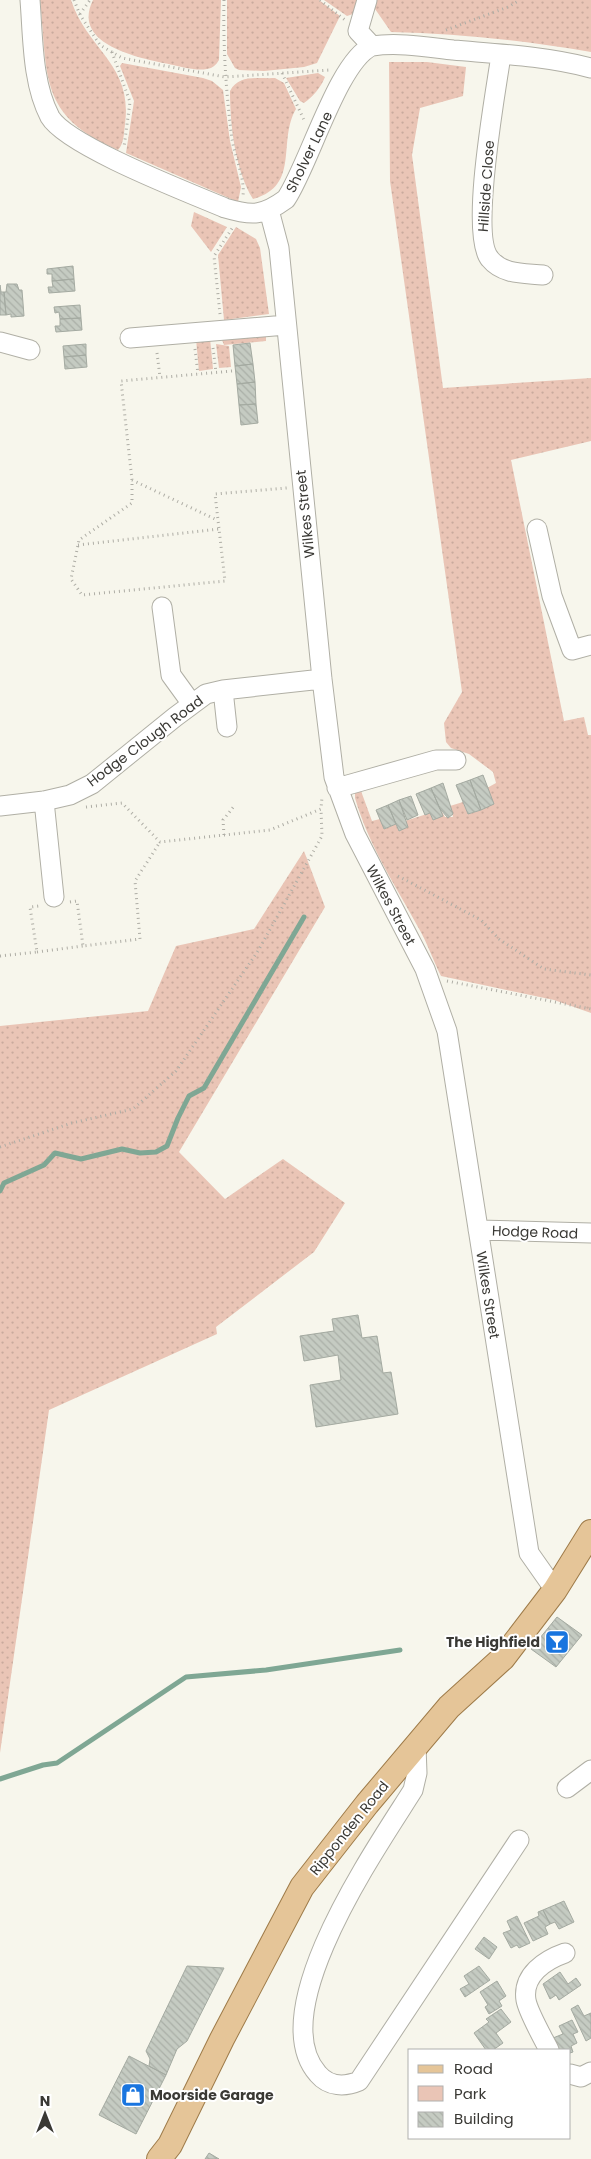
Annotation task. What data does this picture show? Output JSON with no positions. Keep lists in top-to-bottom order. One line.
{"streets":{"main road":["Ripponden Road"],"street":["Sholver Lane","Hillside Close","Wilkes Street","Hodge Clough Road","Hodge Road"]},"crossings":[["Sholver Lane","Wilkes Street"],["Wilkes Street","Hodge Clough Road"],["Wilkes Street","Hodge Road"],["Wilkes Street","Ripponden Road"]],"places":{"bar":["The Highfield"],"shop":["Moorside Garage"]},"legend":["Road","Park","Building"],"north":"top"}
